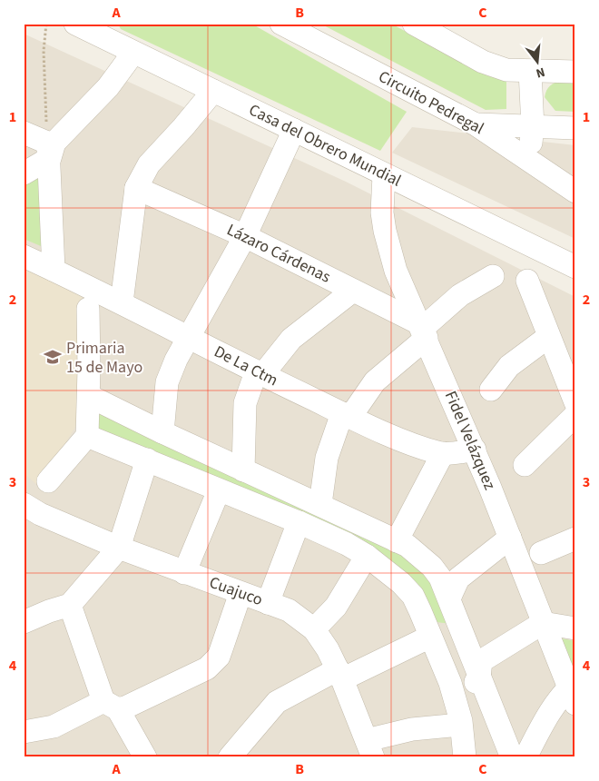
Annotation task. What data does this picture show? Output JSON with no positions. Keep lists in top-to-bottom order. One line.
{"streets":{"street":["Circuito Pedregal","Casa del Obrero Mundial","Lázaro Cárdenas","De La Ctm","Fidel Velázquez","Cuajuco"]},"crossings":[["Casa del Obrero Mundial","Fidel Velázquez"],["Lázaro Cárdenas","Fidel Velázquez"],["De La Ctm","Fidel Velázquez"]],"places":{"school or university":["Primaria 15 de Mayo"]},"north":"bottom","grid":{"columns":["A","B","C"],"rows":["1","2","3","4"]}}
